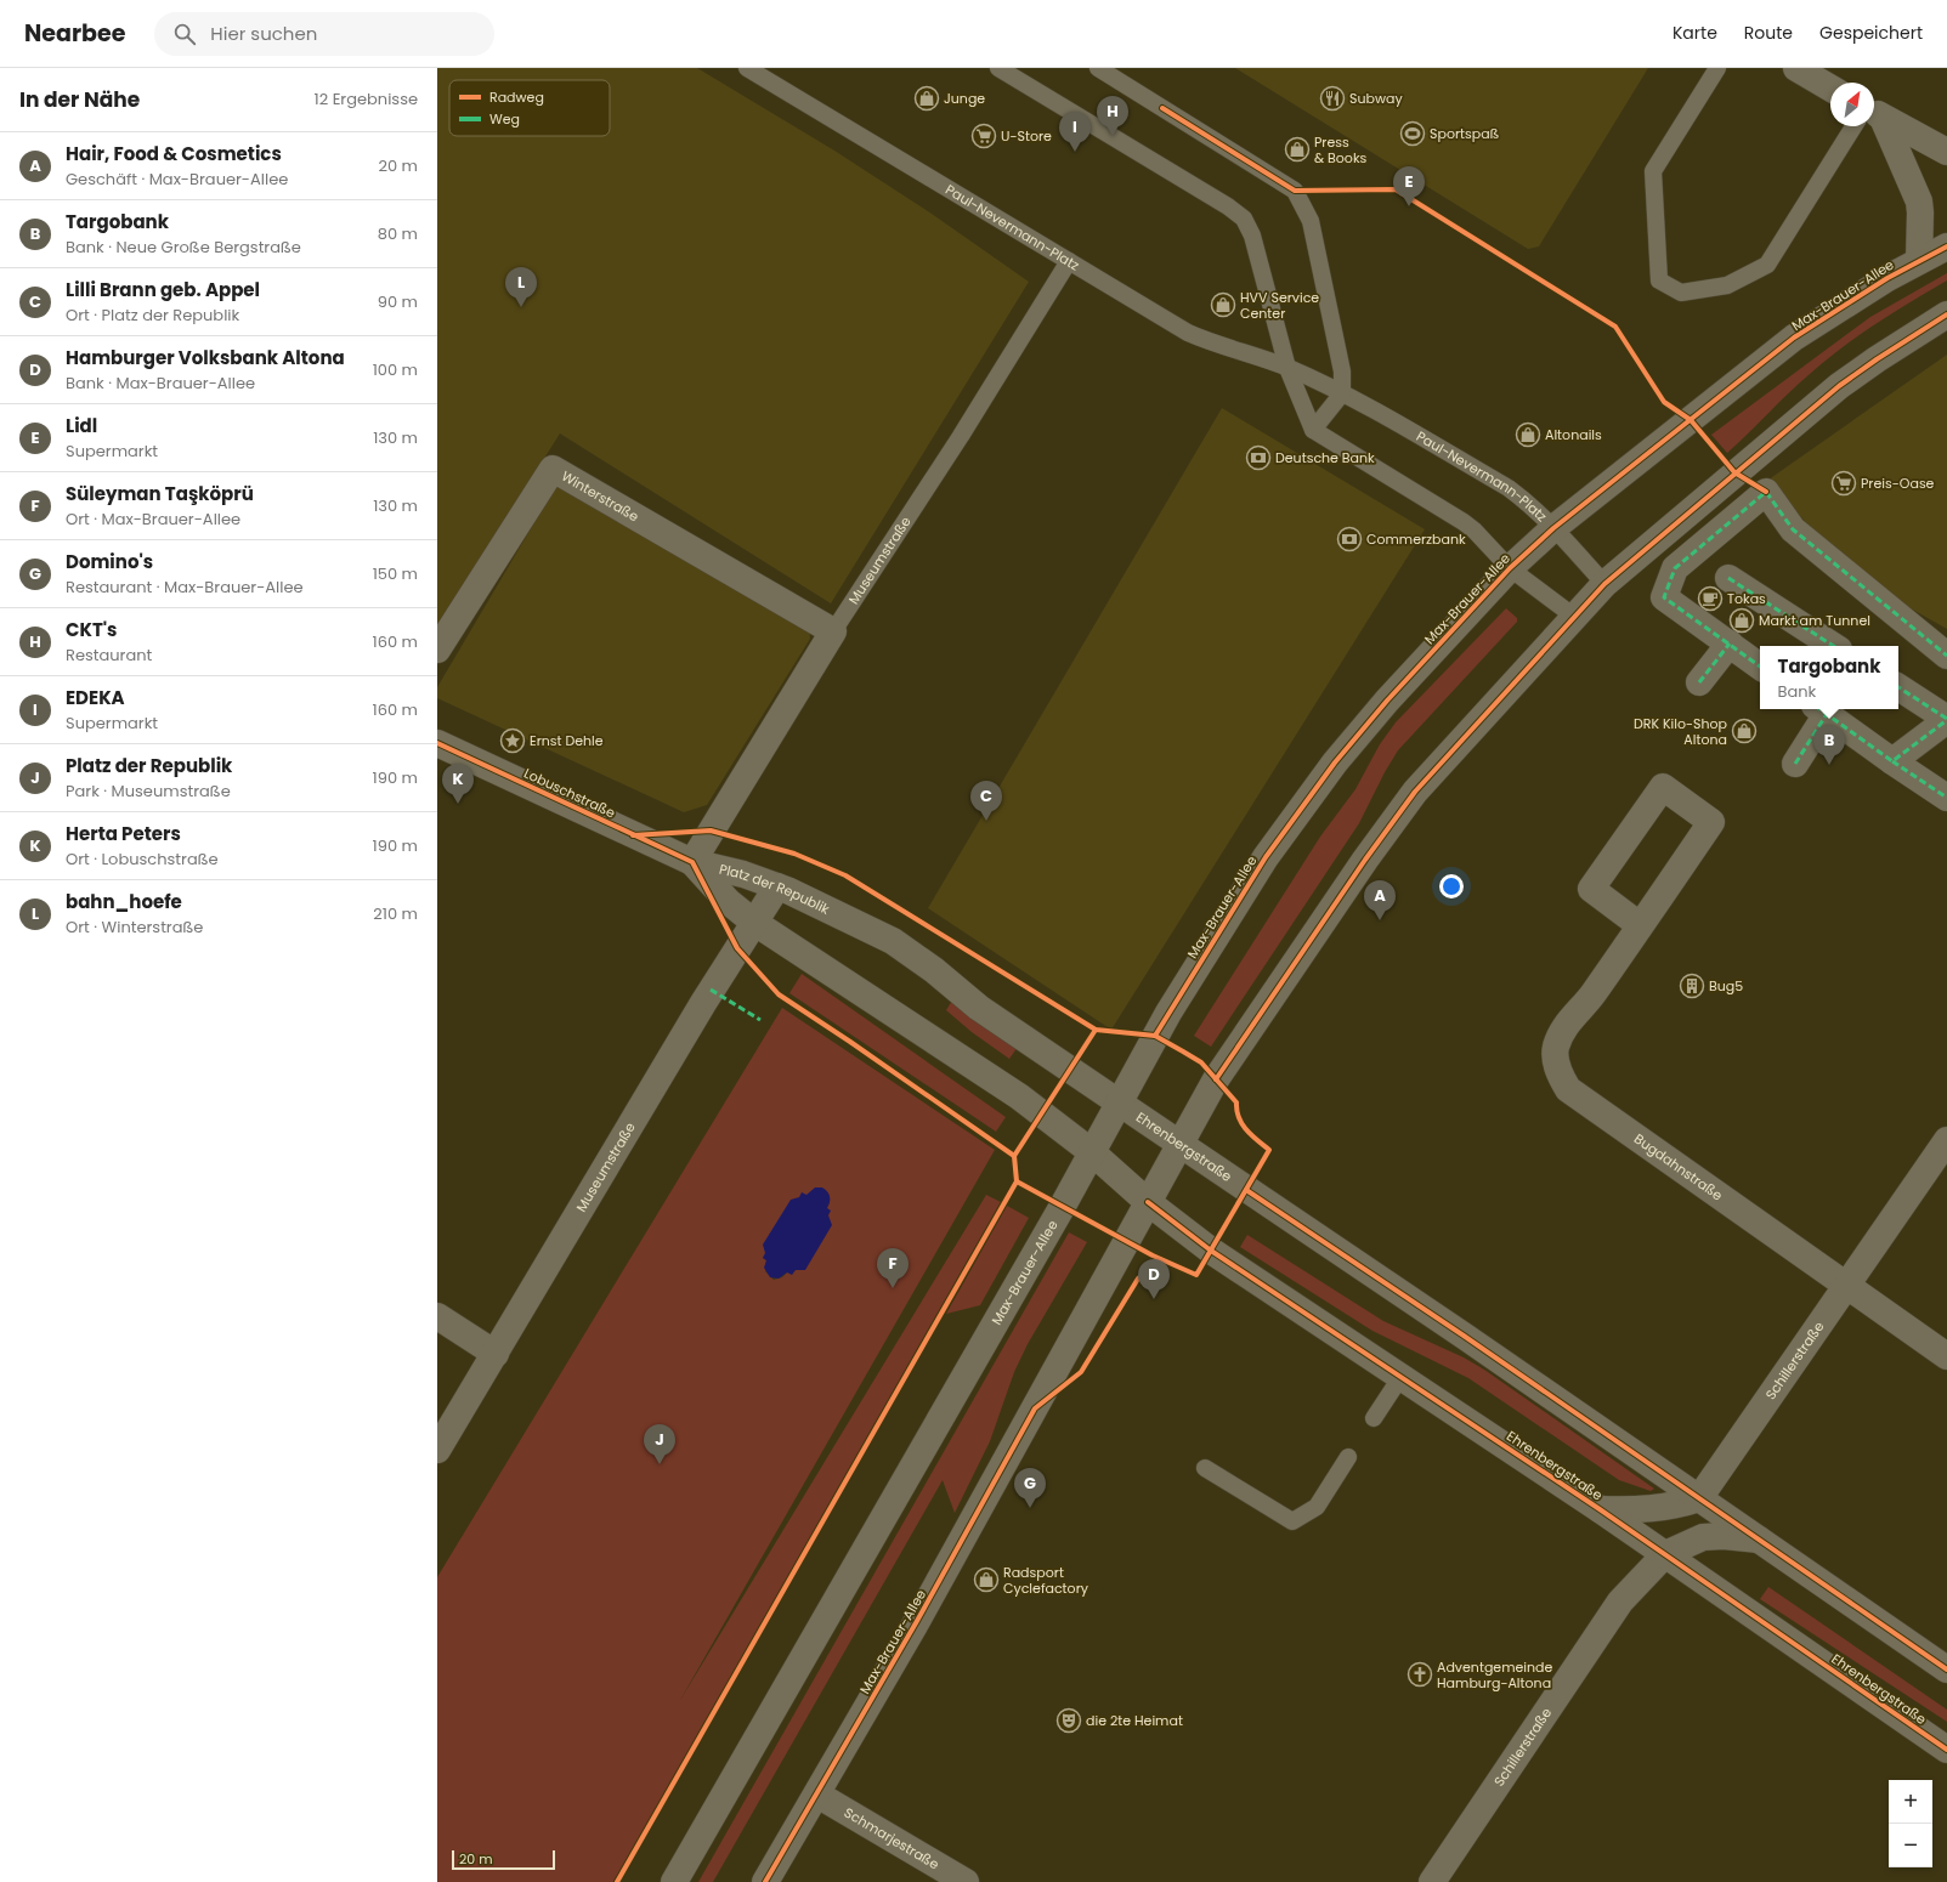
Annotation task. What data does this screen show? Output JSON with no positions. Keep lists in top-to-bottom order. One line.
{"streets":{"street":["Max-Brauer-Allee","Winterstraße","Museumstraße","Lobuschstraße","Platz der Republik","Ehrenbergstraße","Bugdahnstraße","Schillerstraße","Schmarjestraße"],"lane":["Paul-Nevermann-Platz"]},"crossings":[["Paul-Nevermann-Platz","Max-Brauer-Allee"],["Paul-Nevermann-Platz","Museumstraße"],["Max-Brauer-Allee","Platz der Republik"],["Max-Brauer-Allee","Ehrenbergstraße"],["Max-Brauer-Allee","Schmarjestraße"],["Winterstraße","Museumstraße"],["Museumstraße","Lobuschstraße"],["Museumstraße","Platz der Republik"],["Lobuschstraße","Platz der Republik"],["Platz der Republik","Ehrenbergstraße"],["Ehrenbergstraße","Schillerstraße"],["Bugdahnstraße","Schillerstraße"]],"places":{"shop":["Junge","Press & Books","HVV Service Center","Altonails","Markt am Tunnel","DRK Kilo-Shop Altona","Radsport Cyclefactory"],"restaurant":["Subway"],"sports":["Sportspaß"],"supermarket":["U-Store","Preis-Oase"],"bank":["Deutsche Bank","Commerzbank"],"cafe":["Tokas"],"place":["Ernst Dehle"],"building":["Bug5"],"church":["Adventgemeinde Hamburg-Altona"],"theatre":["die 2te Heimat"]},"legend":["Radweg","Weg"],"scale_bar":"20 m","north":"top right","page":{"header":"Nearbee","search":"Hier suchen","nav":["Karte","Route","Gespeichert"],"heading":["In der Nähe","12 Ergebnisse"],"pins":["H","I","E","L","B","K","C","A","F","D","J","G"],"list":[{"mark":"A","name":"Hair, Food & Cosmetics","note":"Geschäft · Max-Brauer-Allee","value":"20 m"},{"mark":"B","name":"Targobank","note":"Bank · Neue Große Bergstraße","value":"80 m"},{"mark":"C","name":"Lilli Brann geb. Appel","note":"Ort · Platz der Republik","value":"90 m"},{"mark":"D","name":"Hamburger Volksbank Altona","note":"Bank · Max-Brauer-Allee","value":"100 m"},{"mark":"E","name":"Lidl","note":"Supermarkt","value":"130 m"},{"mark":"F","name":"Süleyman Taşköprü","note":"Ort · Max-Brauer-Allee","value":"130 m"},{"mark":"G","name":"Domino's","note":"Restaurant · Max-Brauer-Allee","value":"150 m"},{"mark":"H","name":"CKT's","note":"Restaurant","value":"160 m"},{"mark":"I","name":"EDEKA","note":"Supermarkt","value":"160 m"},{"mark":"J","name":"Platz der Republik","note":"Park · Museumstraße","value":"190 m"},{"mark":"K","name":"Herta Peters","note":"Ort · Lobuschstraße","value":"190 m"},{"mark":"L","name":"bahn_hoefe","note":"Ort · Winterstraße","value":"210 m"}],"popup":["Targobank","Bank"],"map_buttons":["+","−"],"scale":"20 m"}}
